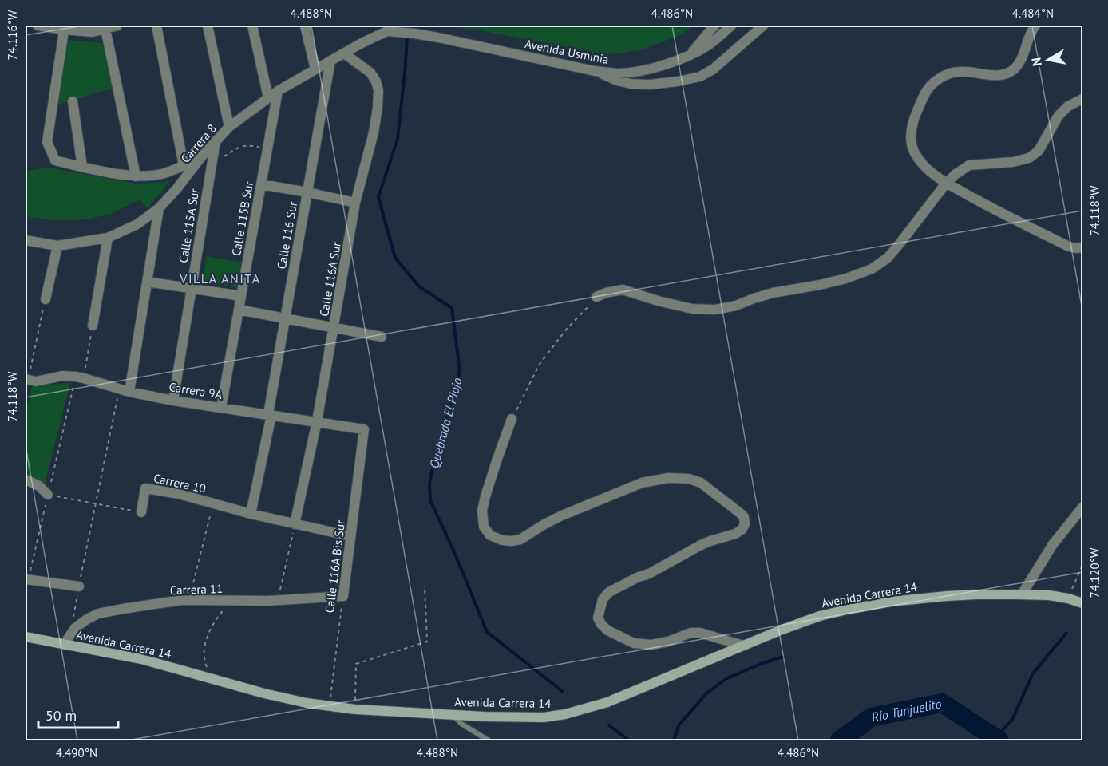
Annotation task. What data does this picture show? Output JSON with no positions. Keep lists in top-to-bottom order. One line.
{"streets":{"main road":["Avenida Carrera 14"],"street":["Avenida Usminia","Carrera 8","Calle 115B Sur","Calle 115A Sur","Calle 116 Sur","Calle 116A Sur","Carrera 9A","Carrera 10","Calle 116A Bis Sur","Carrera 11"]},"crossings":[["Avenida Usminia","Carrera 8"],["Carrera 8","Calle 115B Sur"],["Carrera 8","Calle 115A Sur"],["Carrera 8","Calle 116 Sur"],["Carrera 8","Calle 116A Sur"],["Calle 115B Sur","Carrera 9A"],["Calle 115A Sur","Carrera 9A"],["Calle 116 Sur","Carrera 9A"],["Calle 116 Sur","Carrera 10"],["Calle 116A Sur","Carrera 9A"],["Calle 116A Sur","Carrera 10"],["Carrera 9A","Calle 116A Bis Sur"],["Carrera 10","Calle 116A Bis Sur"],["Calle 116A Bis Sur","Carrera 11"],["Calle 116A Bis Sur","Avenida Carrera 14"],["Carrera 11","Avenida Carrera 14"]],"districts":["VILLA ANITA"],"water":["Quebrada El Piojo","Río Tunjuelito"],"scale_bar":"50 m","north":"left","coordinates":["4.488°N","4.486°N","4.484°N","74.116°W","74.118°W","74.120°W","4.490°N"]}
